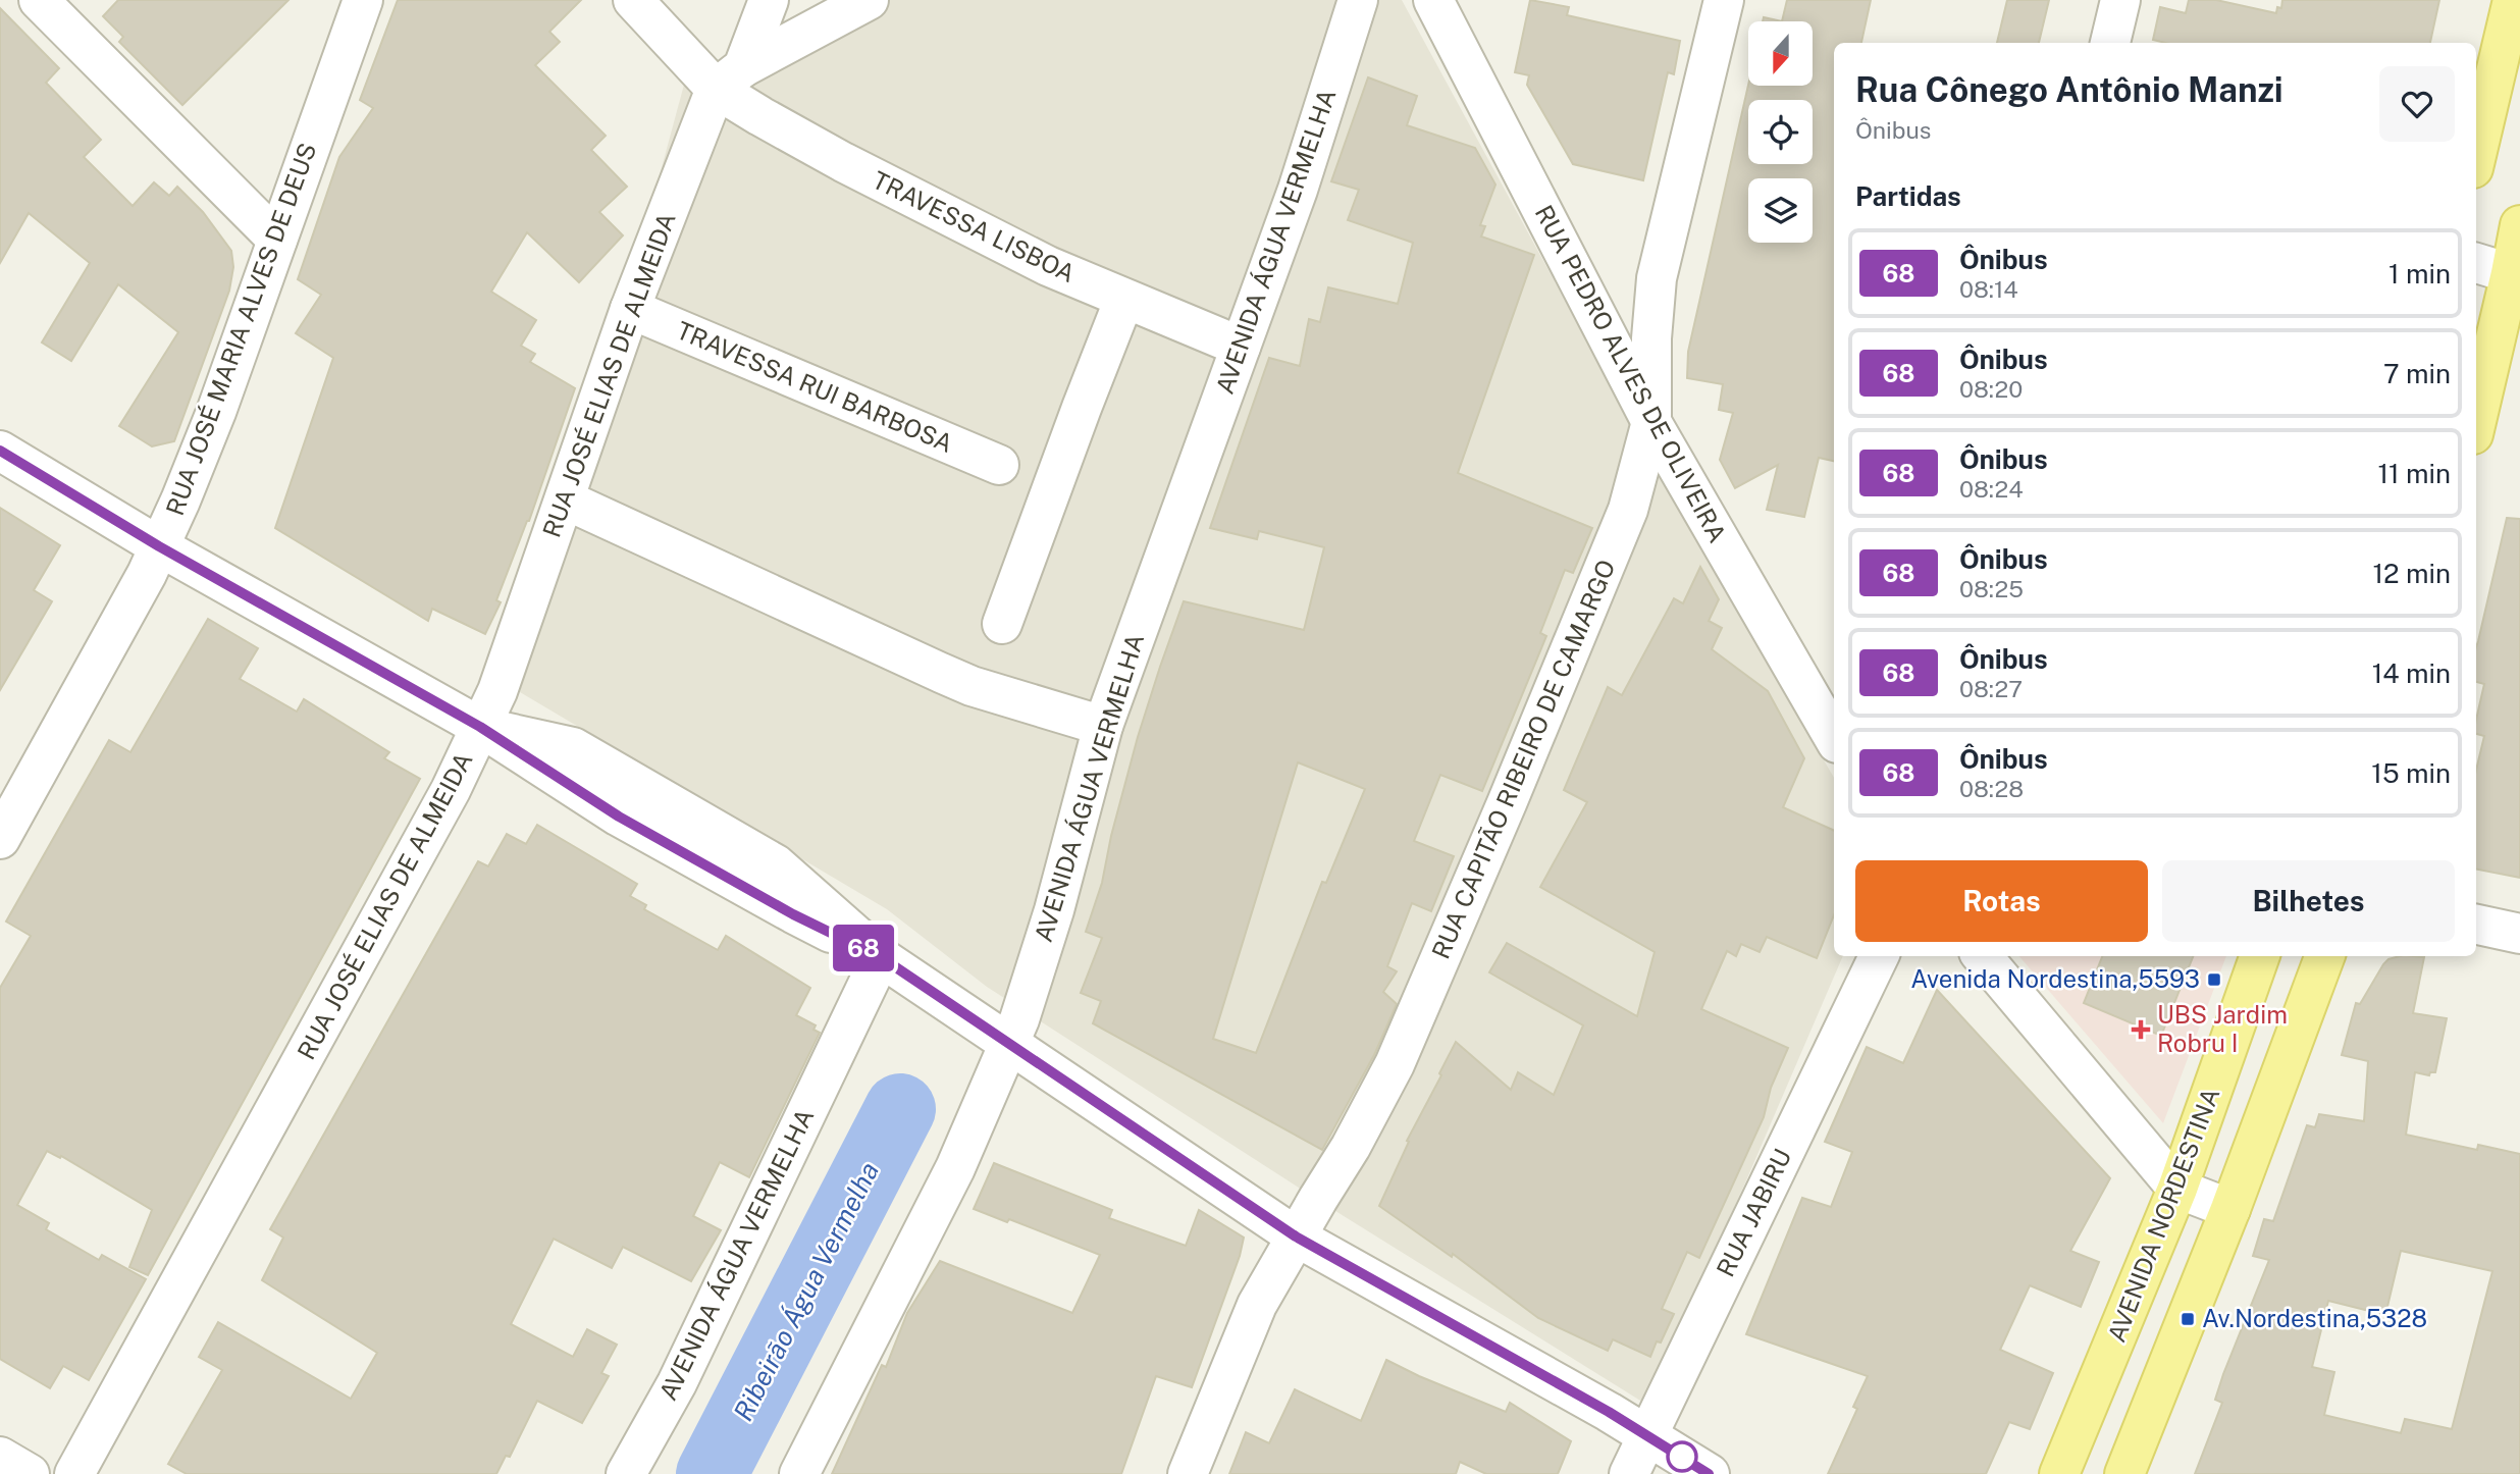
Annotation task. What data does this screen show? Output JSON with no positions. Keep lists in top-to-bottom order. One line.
{"streets":{"main road":["AVENIDA NORDESTINA"],"street":["TRAVESSA LISBOA","AVENIDA ÁGUA VERMELHA","RUA JOSÉ MARIA ALVES DE DEUS","RUA PEDRO ALVES DE OLIVEIRA","RUA JOSÉ ELIAS DE ALMEIDA","TRAVESSA RUI BARBOSA","RUA CAPITÃO RIBEIRO DE CAMARGO","RUA JABIRU"]},"crossings":[["TRAVESSA LISBOA","AVENIDA ÁGUA VERMELHA"],["TRAVESSA LISBOA","RUA JOSÉ ELIAS DE ALMEIDA"],["RUA PEDRO ALVES DE OLIVEIRA","RUA CAPITÃO RIBEIRO DE CAMARGO"],["RUA JOSÉ ELIAS DE ALMEIDA","TRAVESSA RUI BARBOSA"]],"water":["Ribeirão Água Vermelha"],"places":{"transit":["Avenida Nordestina,5593","Av.Nordestina,5328"],"health":["UBS Jardim Robru I"]},"lines":["bus line 68"],"north":"bottom","page":{"on_map":"68","heading":[["Rua Cônego Antônio Manzi","Ônibus"],"Partidas"],"list":[{"mark":"68","name":"Ônibus","note":"08:14","value":"1 min"},{"mark":"68","name":"Ônibus","note":"08:20","value":"7 min"},{"mark":"68","name":"Ônibus","note":"08:24","value":"11 min"},{"mark":"68","name":"Ônibus","note":"08:25","value":"12 min"},{"mark":"68","name":"Ônibus","note":"08:27","value":"14 min"},{"mark":"68","name":"Ônibus","note":"08:28","value":"15 min"}],"buttons":["Rotas","Bilhetes"]}}
